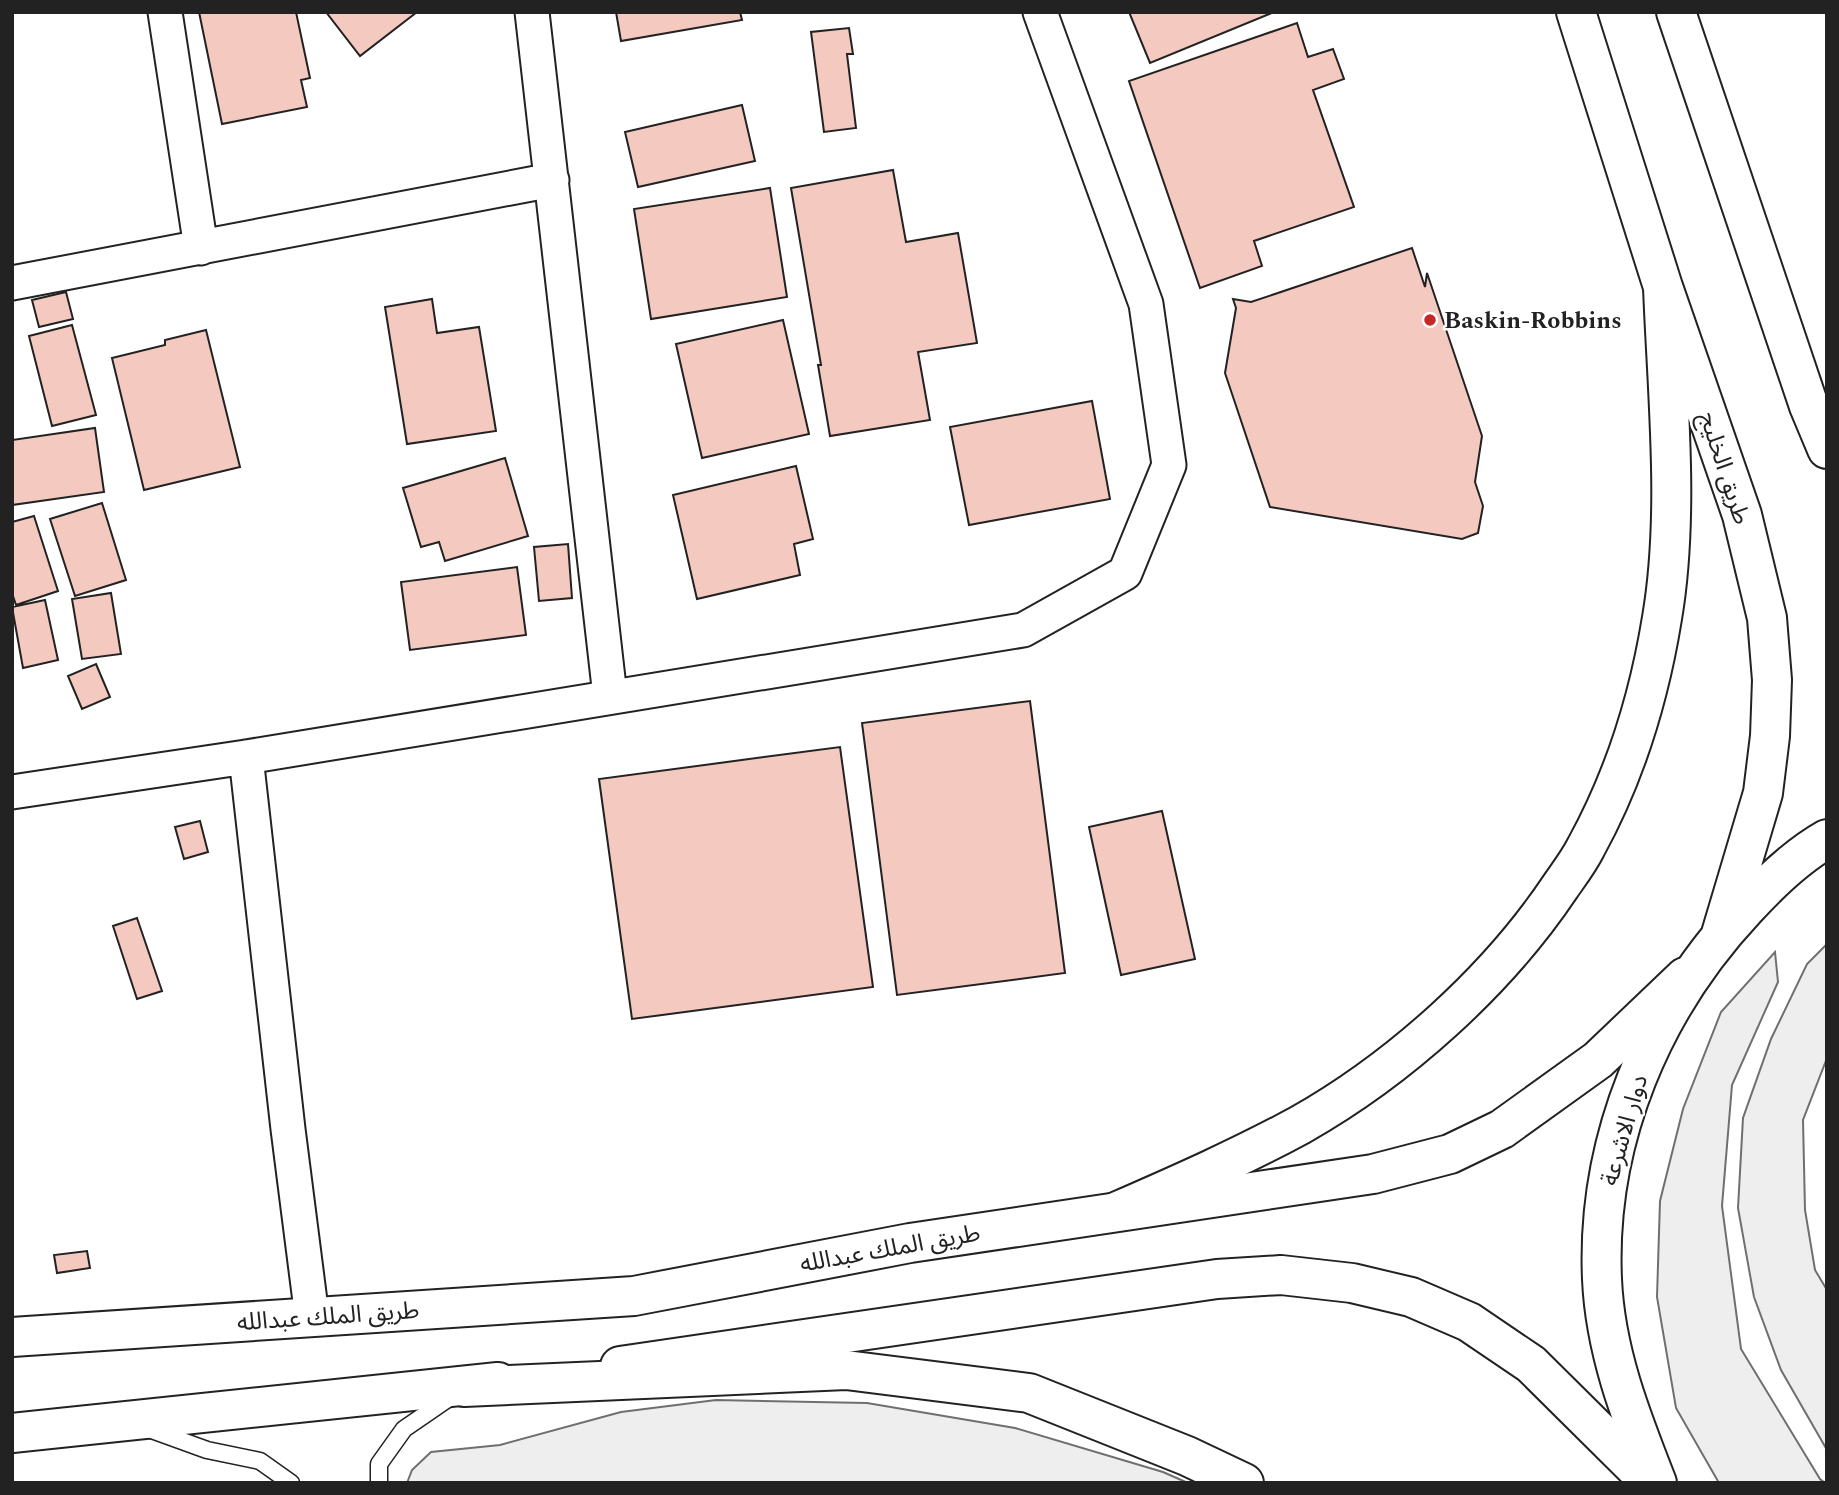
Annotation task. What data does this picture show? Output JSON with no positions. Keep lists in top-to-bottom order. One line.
{"streets":{"main road":["طريق الخليج","دوار الاشرعة","طريق الملك عبدالله"]},"crossings":[["طريق الخليج","دوار الاشرعة"],["طريق الخليج","طريق الملك عبدالله"],["دوار الاشرعة","طريق الملك عبدالله"]],"places":["Baskin-Robbins"]}
